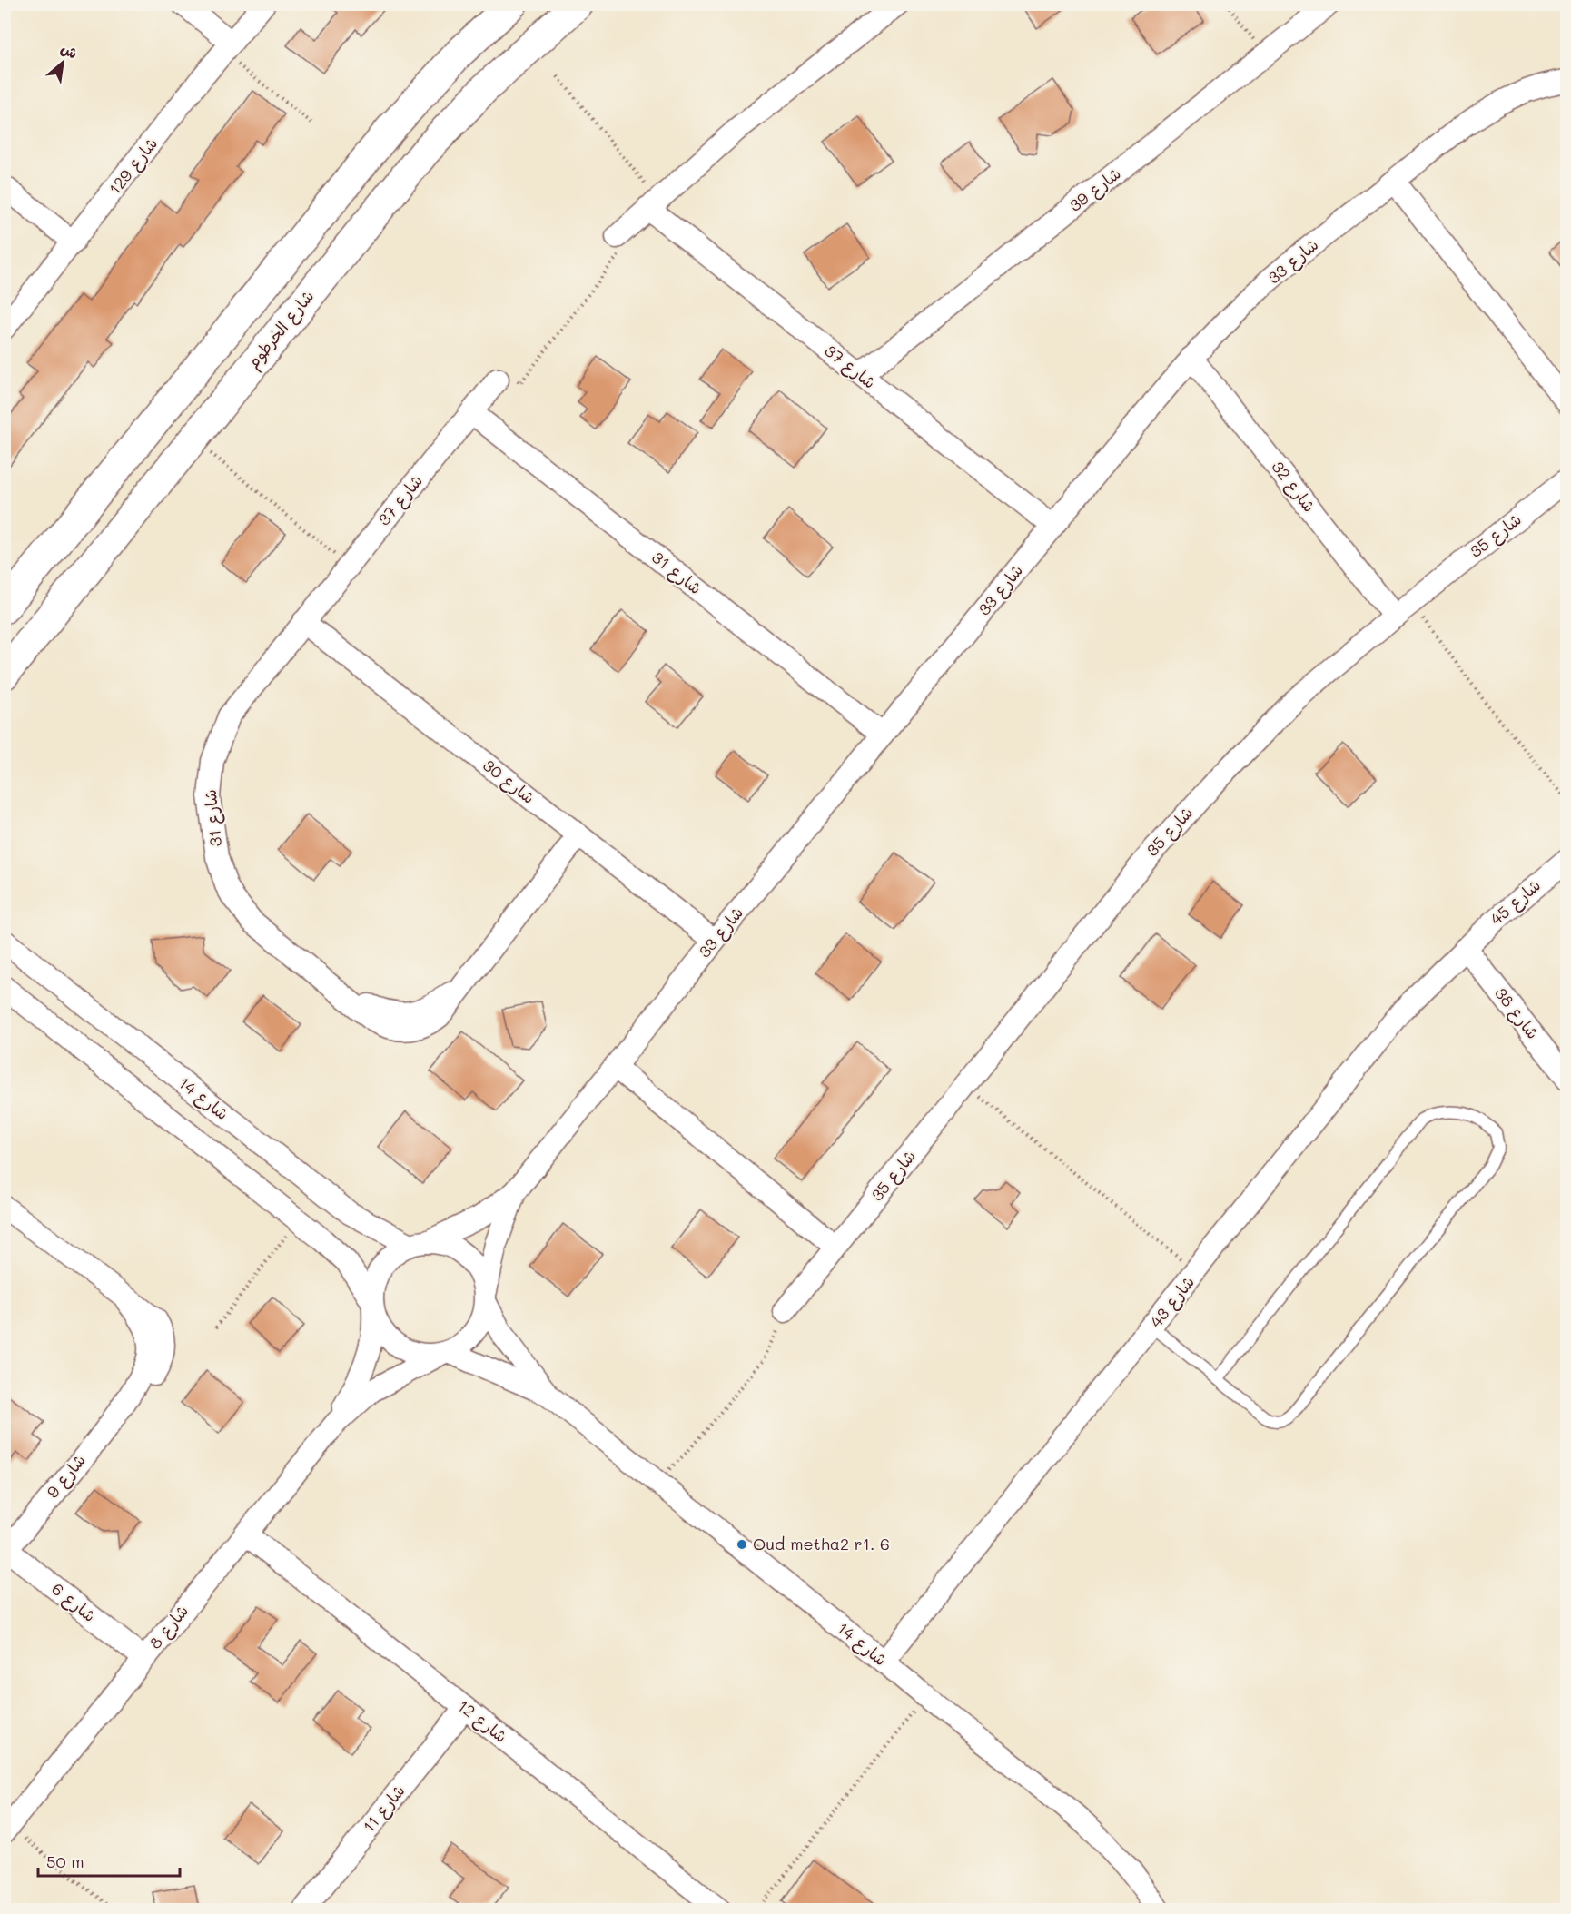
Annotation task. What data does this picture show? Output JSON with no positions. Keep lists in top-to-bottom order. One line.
{"streets":{"main road":["شارع الخرطوم"],"street":["شارع 129","شارع 39","شارع 33","شارع 37","شارع 32","شارع 35","شارع 31","شارع 30","شارع 45","شارع 38","شارع 14","شارع 43","شارع 9","شارع 6","شارع 8","شارع 12","شارع 11"]},"crossings":[["شارع 39","شارع 37"],["شارع 33","شارع 37"],["شارع 33","شارع 32"],["شارع 33","شارع 31"],["شارع 33","شارع 30"],["شارع 33","شارع 14"],["شارع 33","شارع 8"],["شارع 37","شارع 31"],["شارع 37","شارع 30"],["شارع 32","شارع 35"],["شارع 31","شارع 30"],["شارع 45","شارع 38"],["شارع 45","شارع 43"],["شارع 38","شارع 43"],["شارع 14","شارع 43"],["شارع 14","شارع 8"],["شارع 9","شارع 6"],["شارع 6","شارع 8"],["شارع 8","شارع 12"],["شارع 12","شارع 11"]],"places":["Oud metha2 r1. 6"],"scale_bar":"50 m","north":"top right"}
